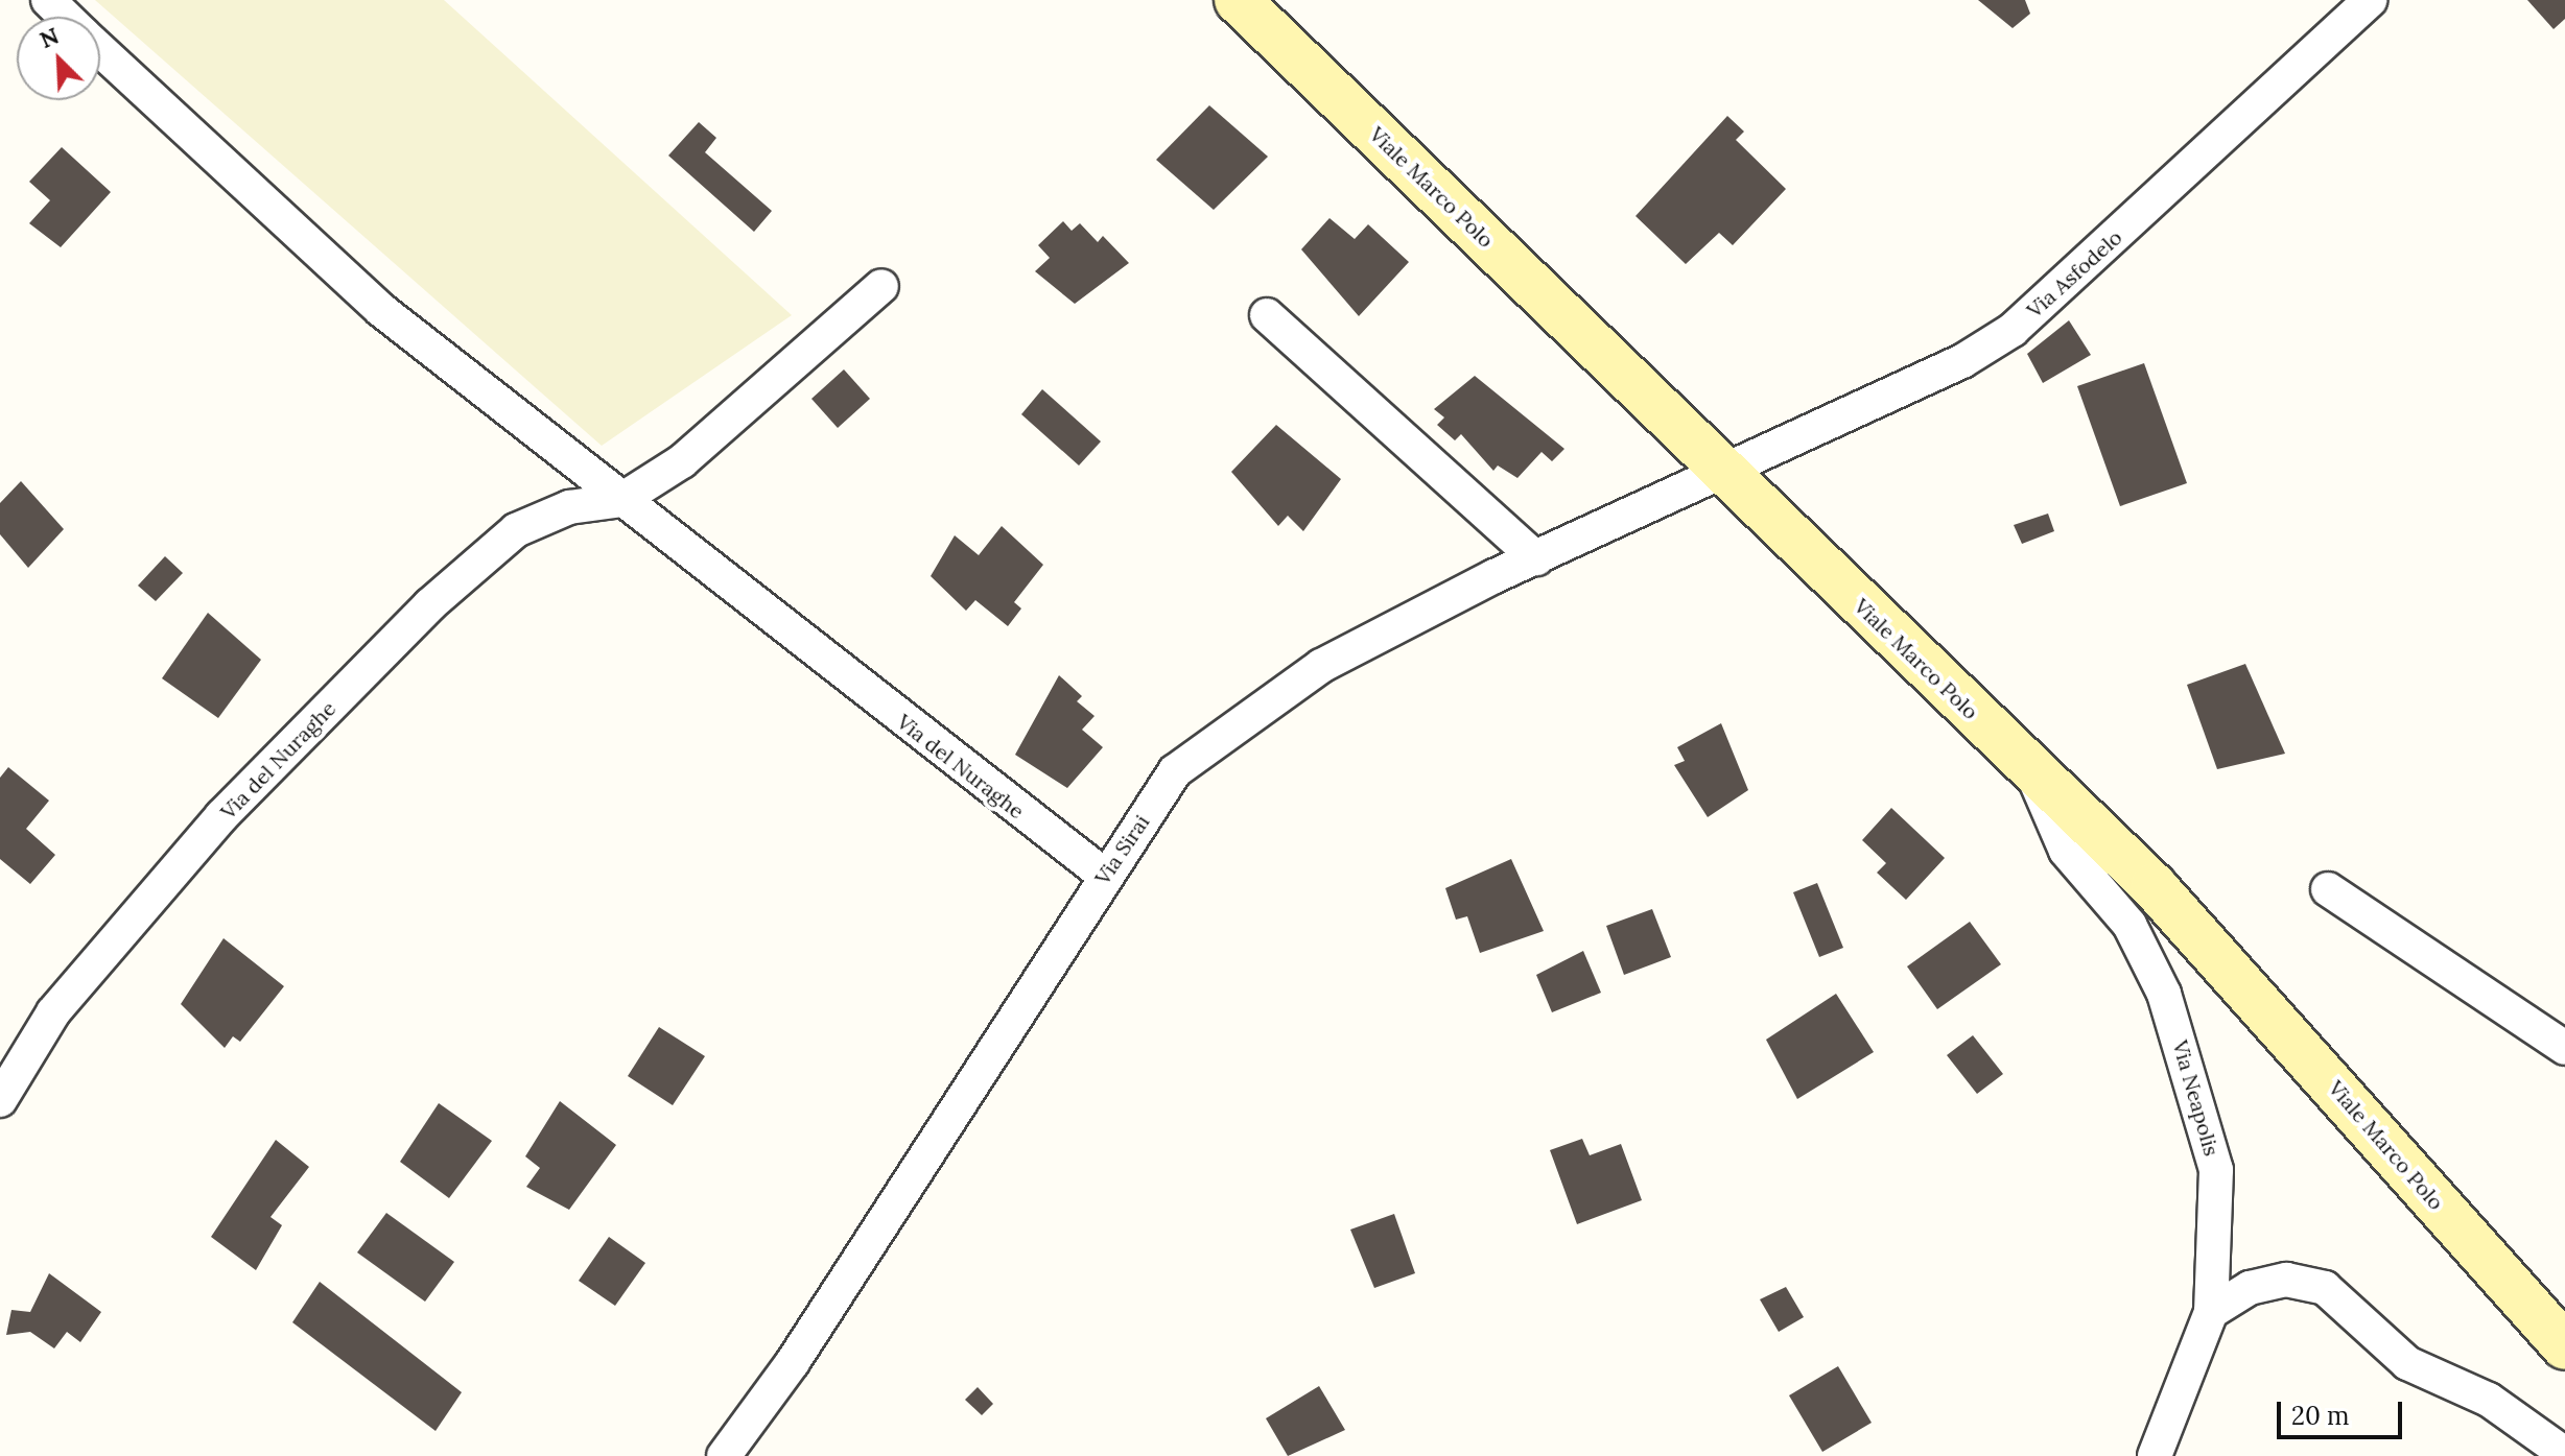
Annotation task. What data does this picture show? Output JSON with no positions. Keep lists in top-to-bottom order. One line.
{"streets":{"main road":["Viale Marco Polo"],"street":["Via Asfodelo","Via del Nuraghe","Via Sirai","Via Neapolis"]},"crossings":[["Viale Marco Polo","Via Asfodelo"],["Viale Marco Polo","Via Sirai"],["Viale Marco Polo","Via Neapolis"],["Via Asfodelo","Via Sirai"],["Via del Nuraghe","Via Sirai"]],"scale_bar":"20 m","north":"top left"}
